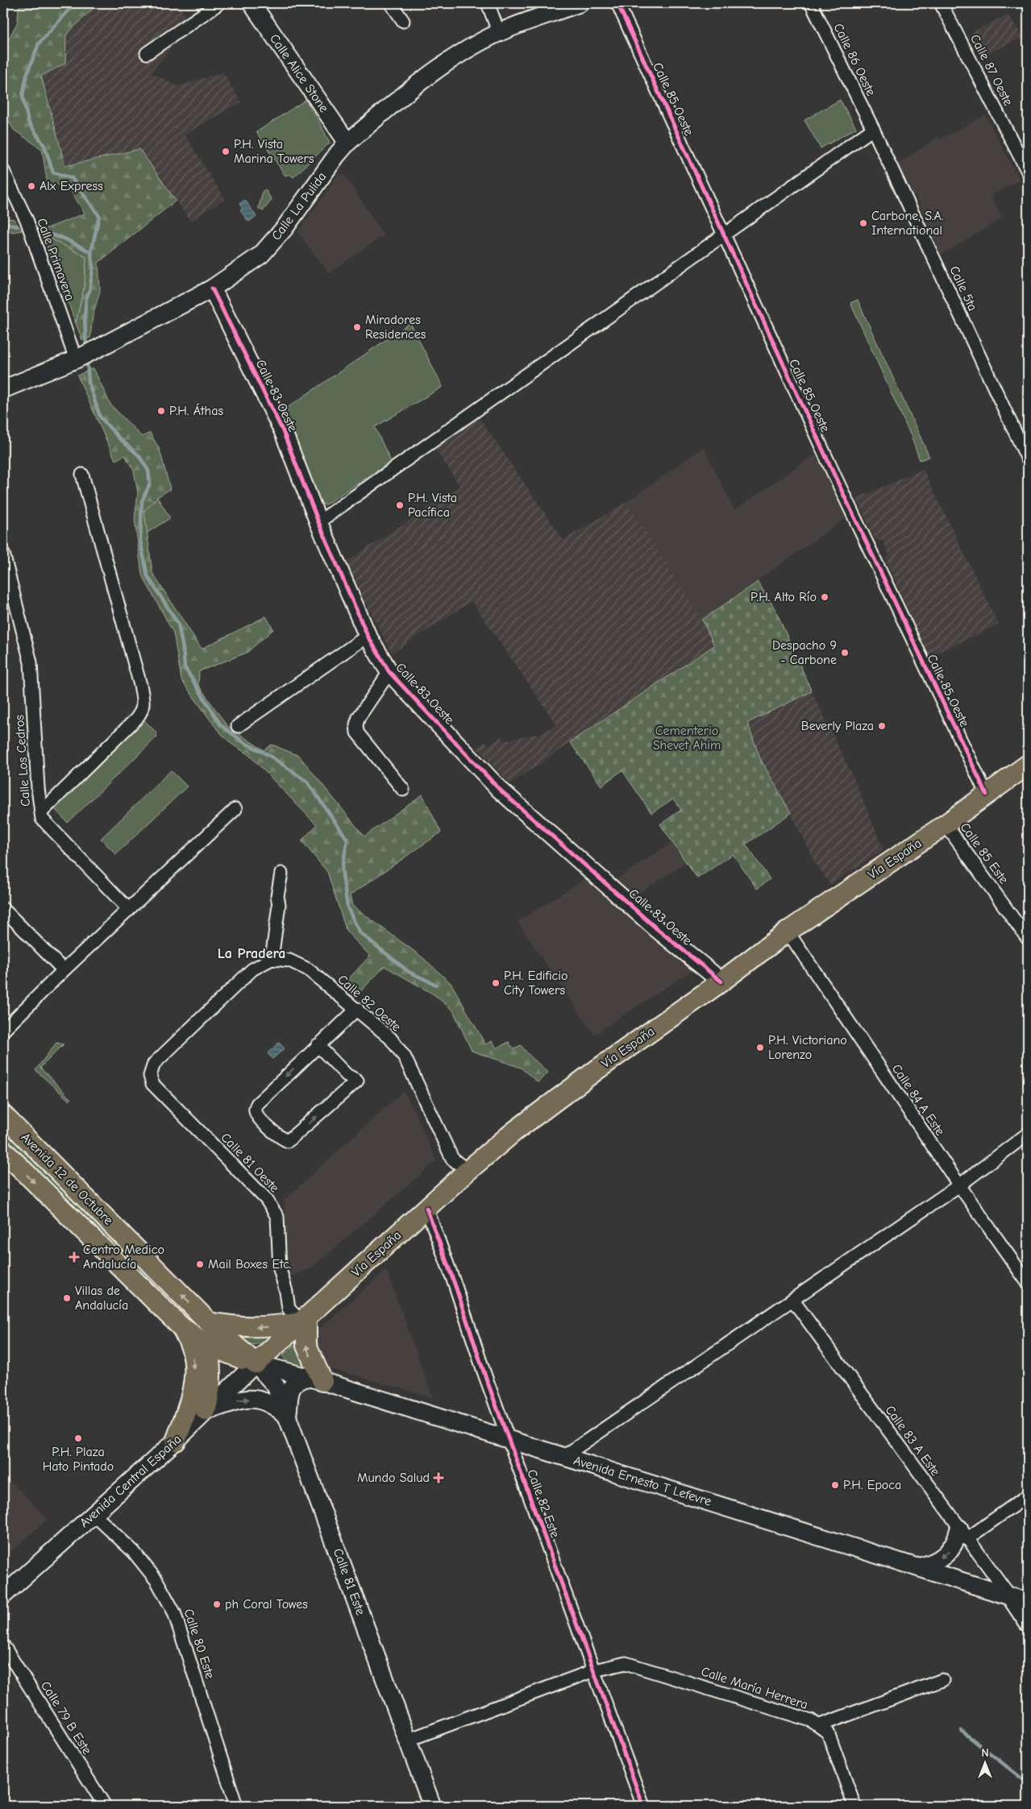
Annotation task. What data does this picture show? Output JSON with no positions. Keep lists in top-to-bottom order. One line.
{"streets":{"main road":["Calle Alice Stone","Calle La Pulida","Calle 83 Oeste","Vía España","Avenida 12 de Octubre","Avenida Central España","Avenida Ernesto T Lefevre","Calle 81 Este"],"street":["Calle 86 Oeste","Calle 87 Oeste","Calle 85 Oeste","Calle Primavera","Calle 5ta","Calle Los Cedros","Calle 85 Este","Calle 82 Oeste","Calle 84 A Este","Calle 81 Oeste","Calle 83 A Este","Calle 82 Este","Calle 80 Este","Calle María Herrera","Calle 79 B Este"]},"crossings":[["Calle 86 Oeste","Calle 5ta"],["Calle Alice Stone","Calle La Pulida"],["Calle 85 Oeste","Vía España"],["Calle La Pulida","Calle Primavera"],["Calle La Pulida","Calle 83 Oeste"],["Calle 83 Oeste","Vía España"],["Calle 85 Este","Vía España"],["Vía España","Calle 82 Oeste"],["Vía España","Calle 84 A Este"],["Vía España","Calle 81 Oeste"],["Vía España","Avenida 12 de Octubre"],["Vía España","Avenida Central España"],["Vía España","Avenida Ernesto T Lefevre"],["Vía España","Calle 82 Este"],["Vía España","Calle 81 Este"],["Calle 82 Oeste","Calle 81 Oeste"],["Avenida 12 de Octubre","Avenida Central España"],["Avenida 12 de Octubre","Avenida Ernesto T Lefevre"],["Avenida 12 de Octubre","Calle 81 Este"],["Calle 83 A Este","Avenida Ernesto T Lefevre"],["Avenida Central España","Avenida Ernesto T Lefevre"],["Avenida Central España","Calle 81 Este"],["Avenida Central España","Calle 80 Este"],["Avenida Ernesto T Lefevre","Calle 82 Este"],["Avenida Ernesto T Lefevre","Calle 81 Este"],["Calle 82 Este","Calle María Herrera"],["Calle 81 Este","Calle María Herrera"]],"districts":["La Pradera"],"parks":["Cementerio Shevet Ahim"],"places":{"other":["P.H. Vista Marina Towers","Alx Express","Carbone, S.A. International","Miradores Residences","P.H. Áthas","P.H. Vista Pacífica","P.H. Alto Río","Despacho 9 - Carbone","Beverly Plaza","P.H. Edificio City Towers","P.H. Victoriano Lorenzo","Mail Boxes Etc.","Villas de Andalucía","P.H. Plaza Hato Pintado","P.H. Epoca","ph Coral Towes"],"health":["Centro Medico Andalucía","Mundo Salud"]},"north":"top"}
